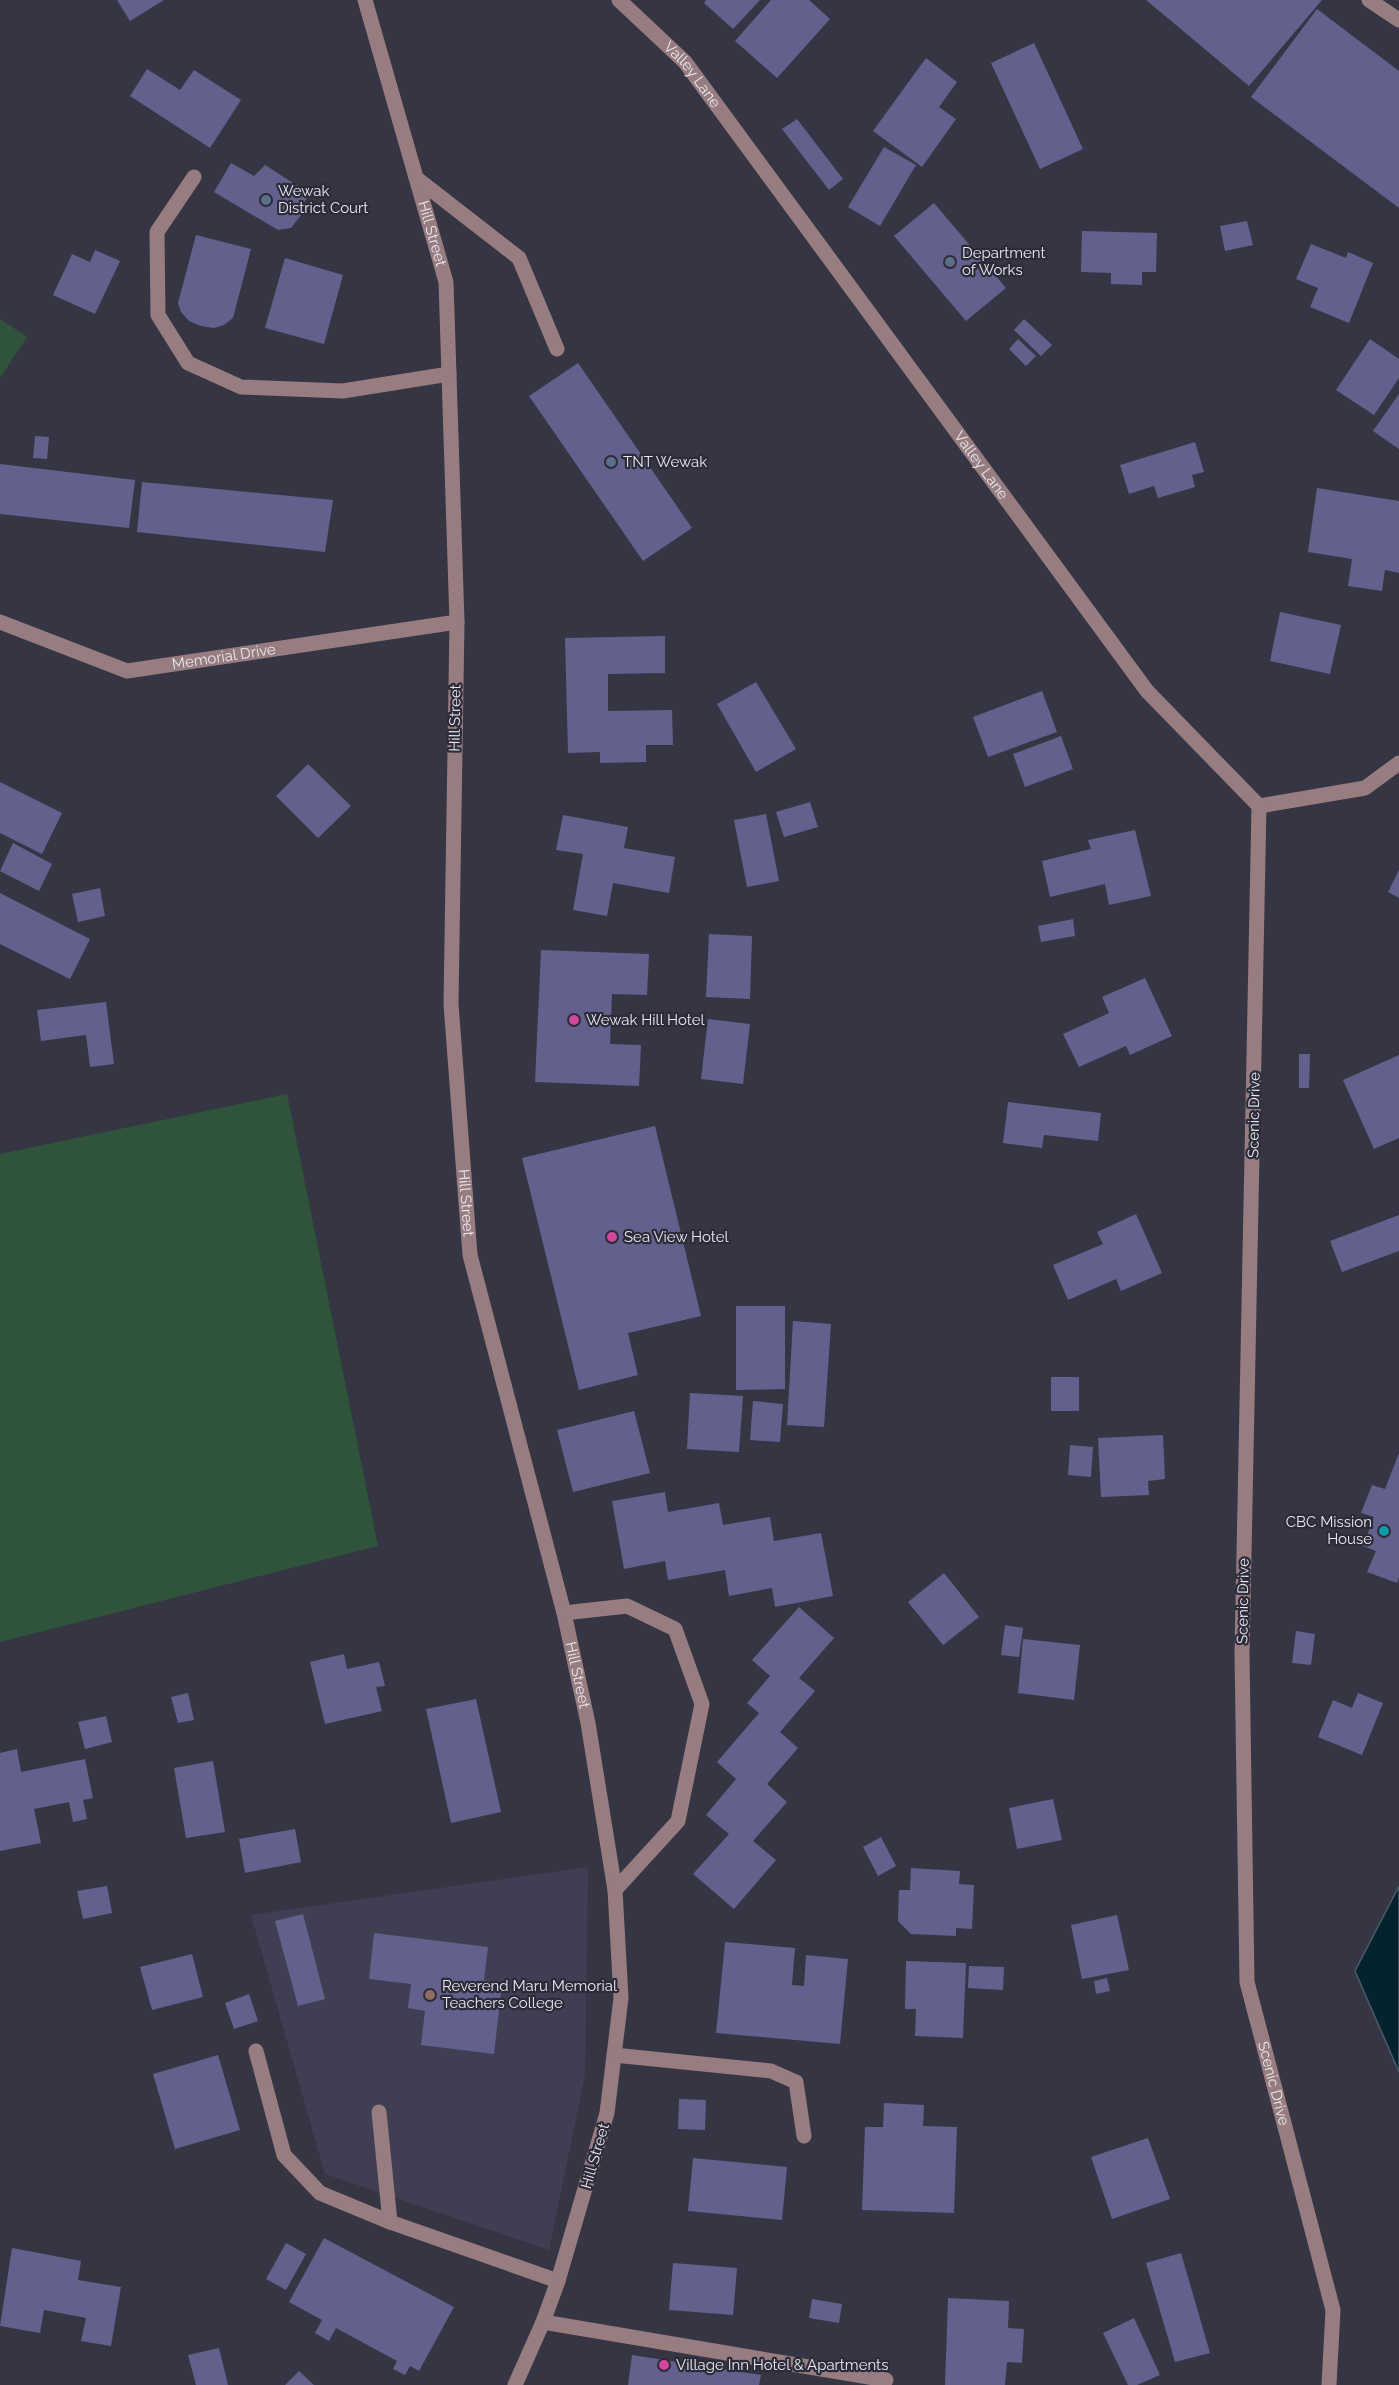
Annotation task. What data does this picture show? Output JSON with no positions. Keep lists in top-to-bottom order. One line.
{"streets":{"street":["Valley Lane","Hill Street","Memorial Drive","Scenic Drive"]},"crossings":[["Valley Lane","Scenic Drive"],["Hill Street","Memorial Drive"]],"places":["Wewak District Court","Department of Works","TNT Wewak","Wewak Hill Hotel","Sea View Hotel","CBC Mission House","Reverend Maru Memorial Teachers College","Village Inn Hotel & Apartments"]}
